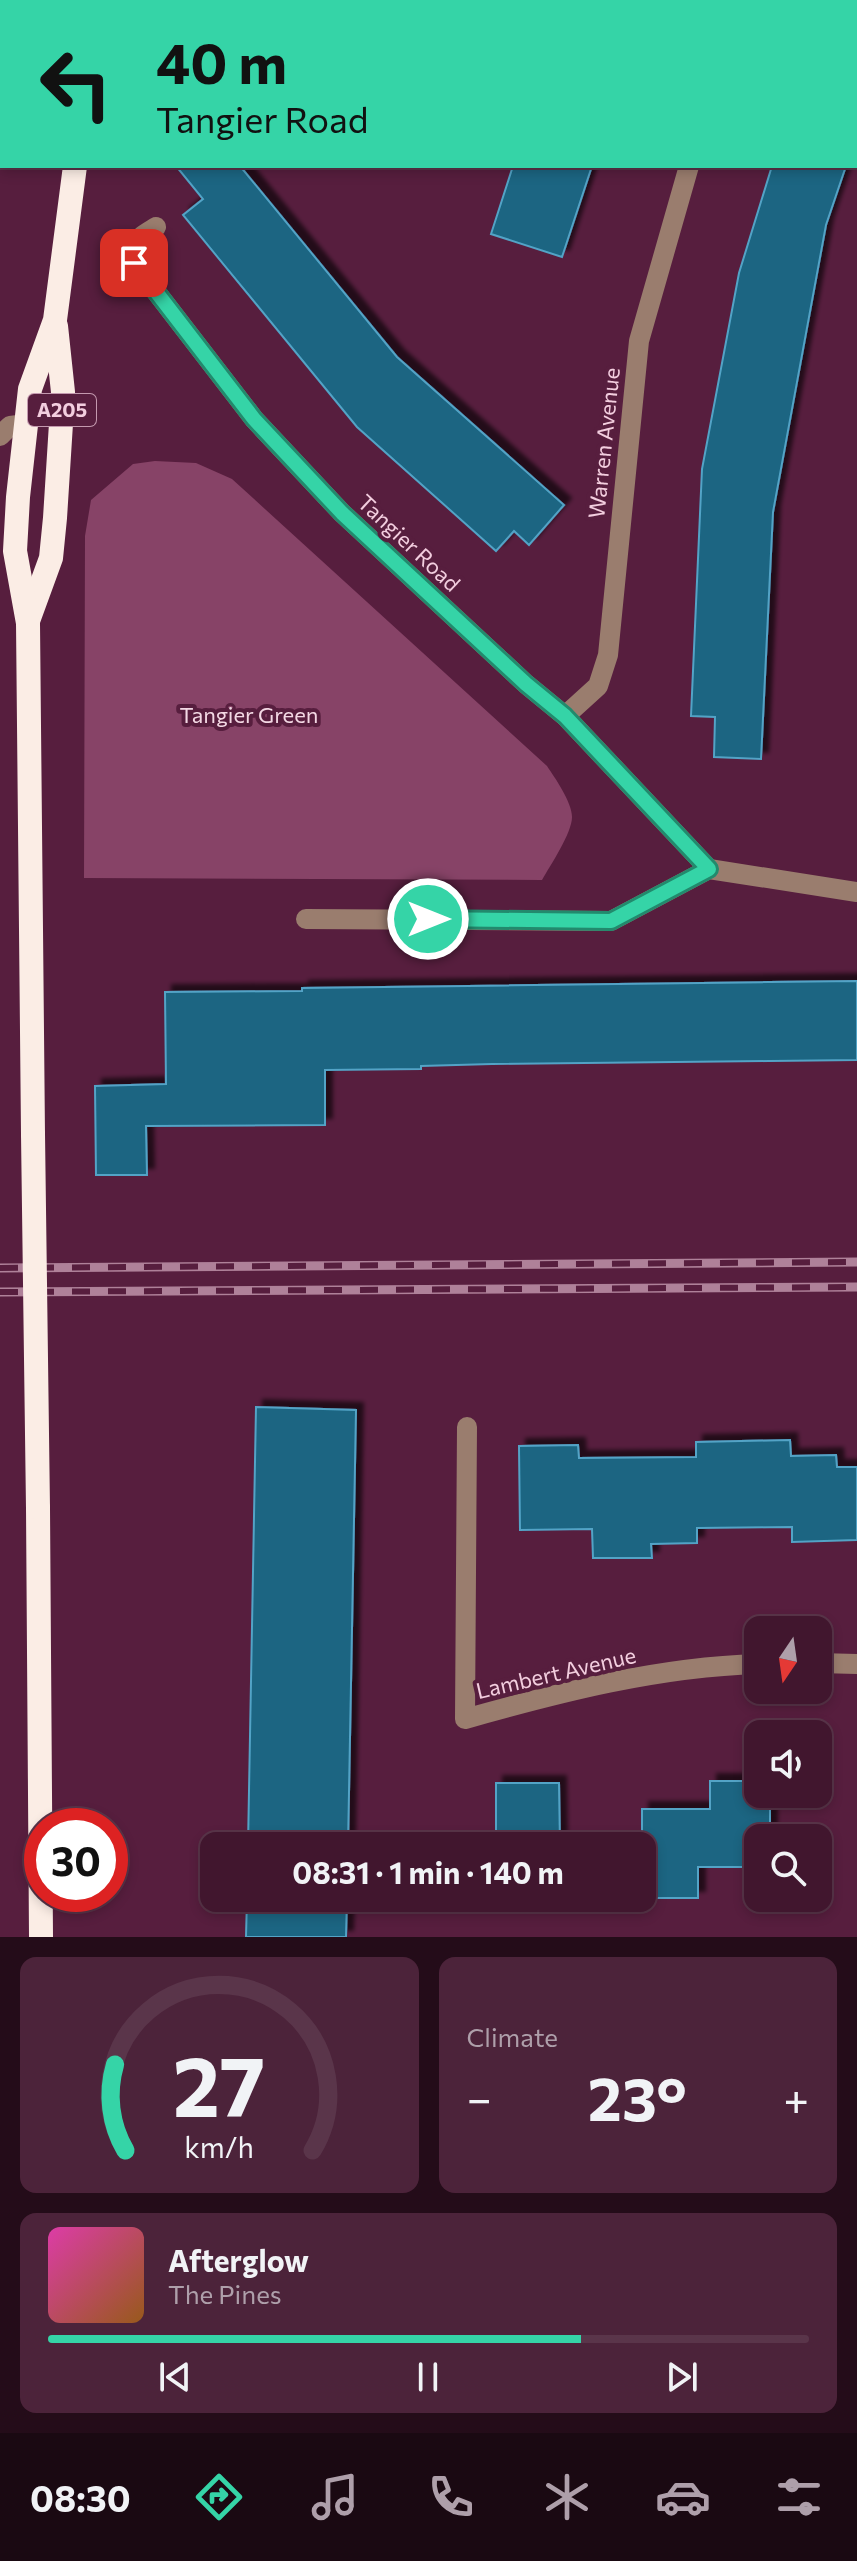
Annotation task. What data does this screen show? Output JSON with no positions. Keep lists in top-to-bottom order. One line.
{"streets":{"highway":["A205"],"street":["Warren Avenue","Tangier Road","Lambert Avenue"]},"crossings":[["Warren Avenue","Tangier Road"]],"parks":["Tangier Green"],"north":"bottom","page":{"turn":["40 m","Tangier Road"],"limit":"30","trip":"08:31 · 1 min · 140 m","tile":"Climate","heat":["−","23°","+"],"song":["Afterglow","The Pines"],"tabs":"08:30","gauge":["27","km/h"]}}
